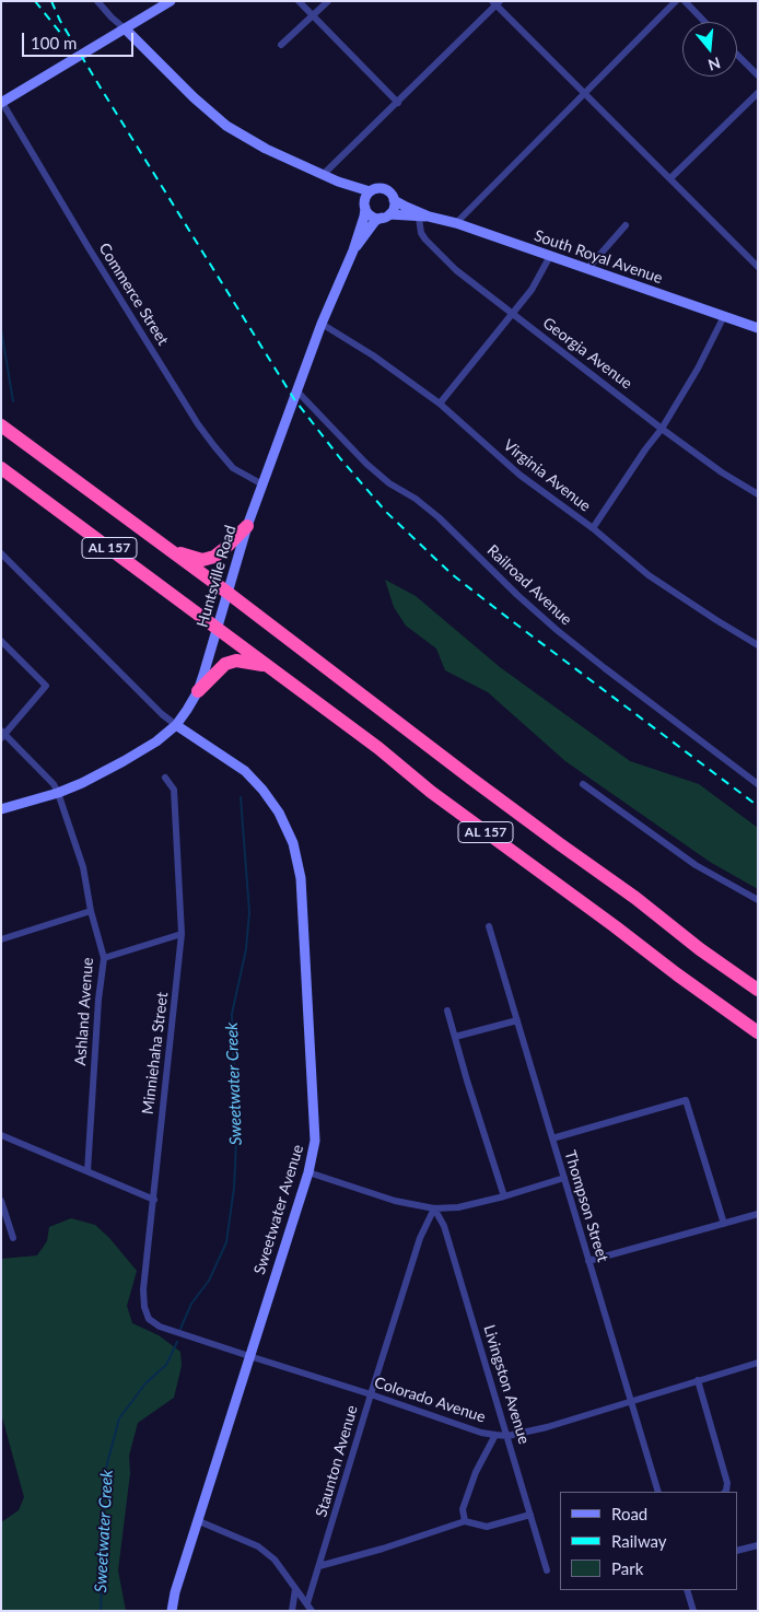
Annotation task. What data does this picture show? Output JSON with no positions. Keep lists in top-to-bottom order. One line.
{"streets":{"highway":["AL 157"],"main road":["South Royal Avenue","Huntsville Road","Sweetwater Avenue"],"street":["Commerce Street","Georgia Avenue","Virginia Avenue","Railroad Avenue","Ashland Avenue","Minniehaha Street","Thompson Street","Livingston Avenue","Colorado Avenue","Staunton Avenue"]},"crossings":[["South Royal Avenue","Georgia Avenue"],["South Royal Avenue","Huntsville Road"],["Commerce Street","Huntsville Road"],["Virginia Avenue","Huntsville Road"],["AL 157","Huntsville Road"],["Huntsville Road","Railroad Avenue"],["Huntsville Road","Ashland Avenue"],["Huntsville Road","Sweetwater Avenue"],["Minniehaha Street","Colorado Avenue"],["Thompson Street","Colorado Avenue"],["Sweetwater Avenue","Colorado Avenue"],["Livingston Avenue","Colorado Avenue"],["Livingston Avenue","Staunton Avenue"],["Colorado Avenue","Staunton Avenue"]],"water":["Sweetwater Creek"],"legend":["Road","Railway","Park"],"scale_bar":"100 m","north":"bottom"}
